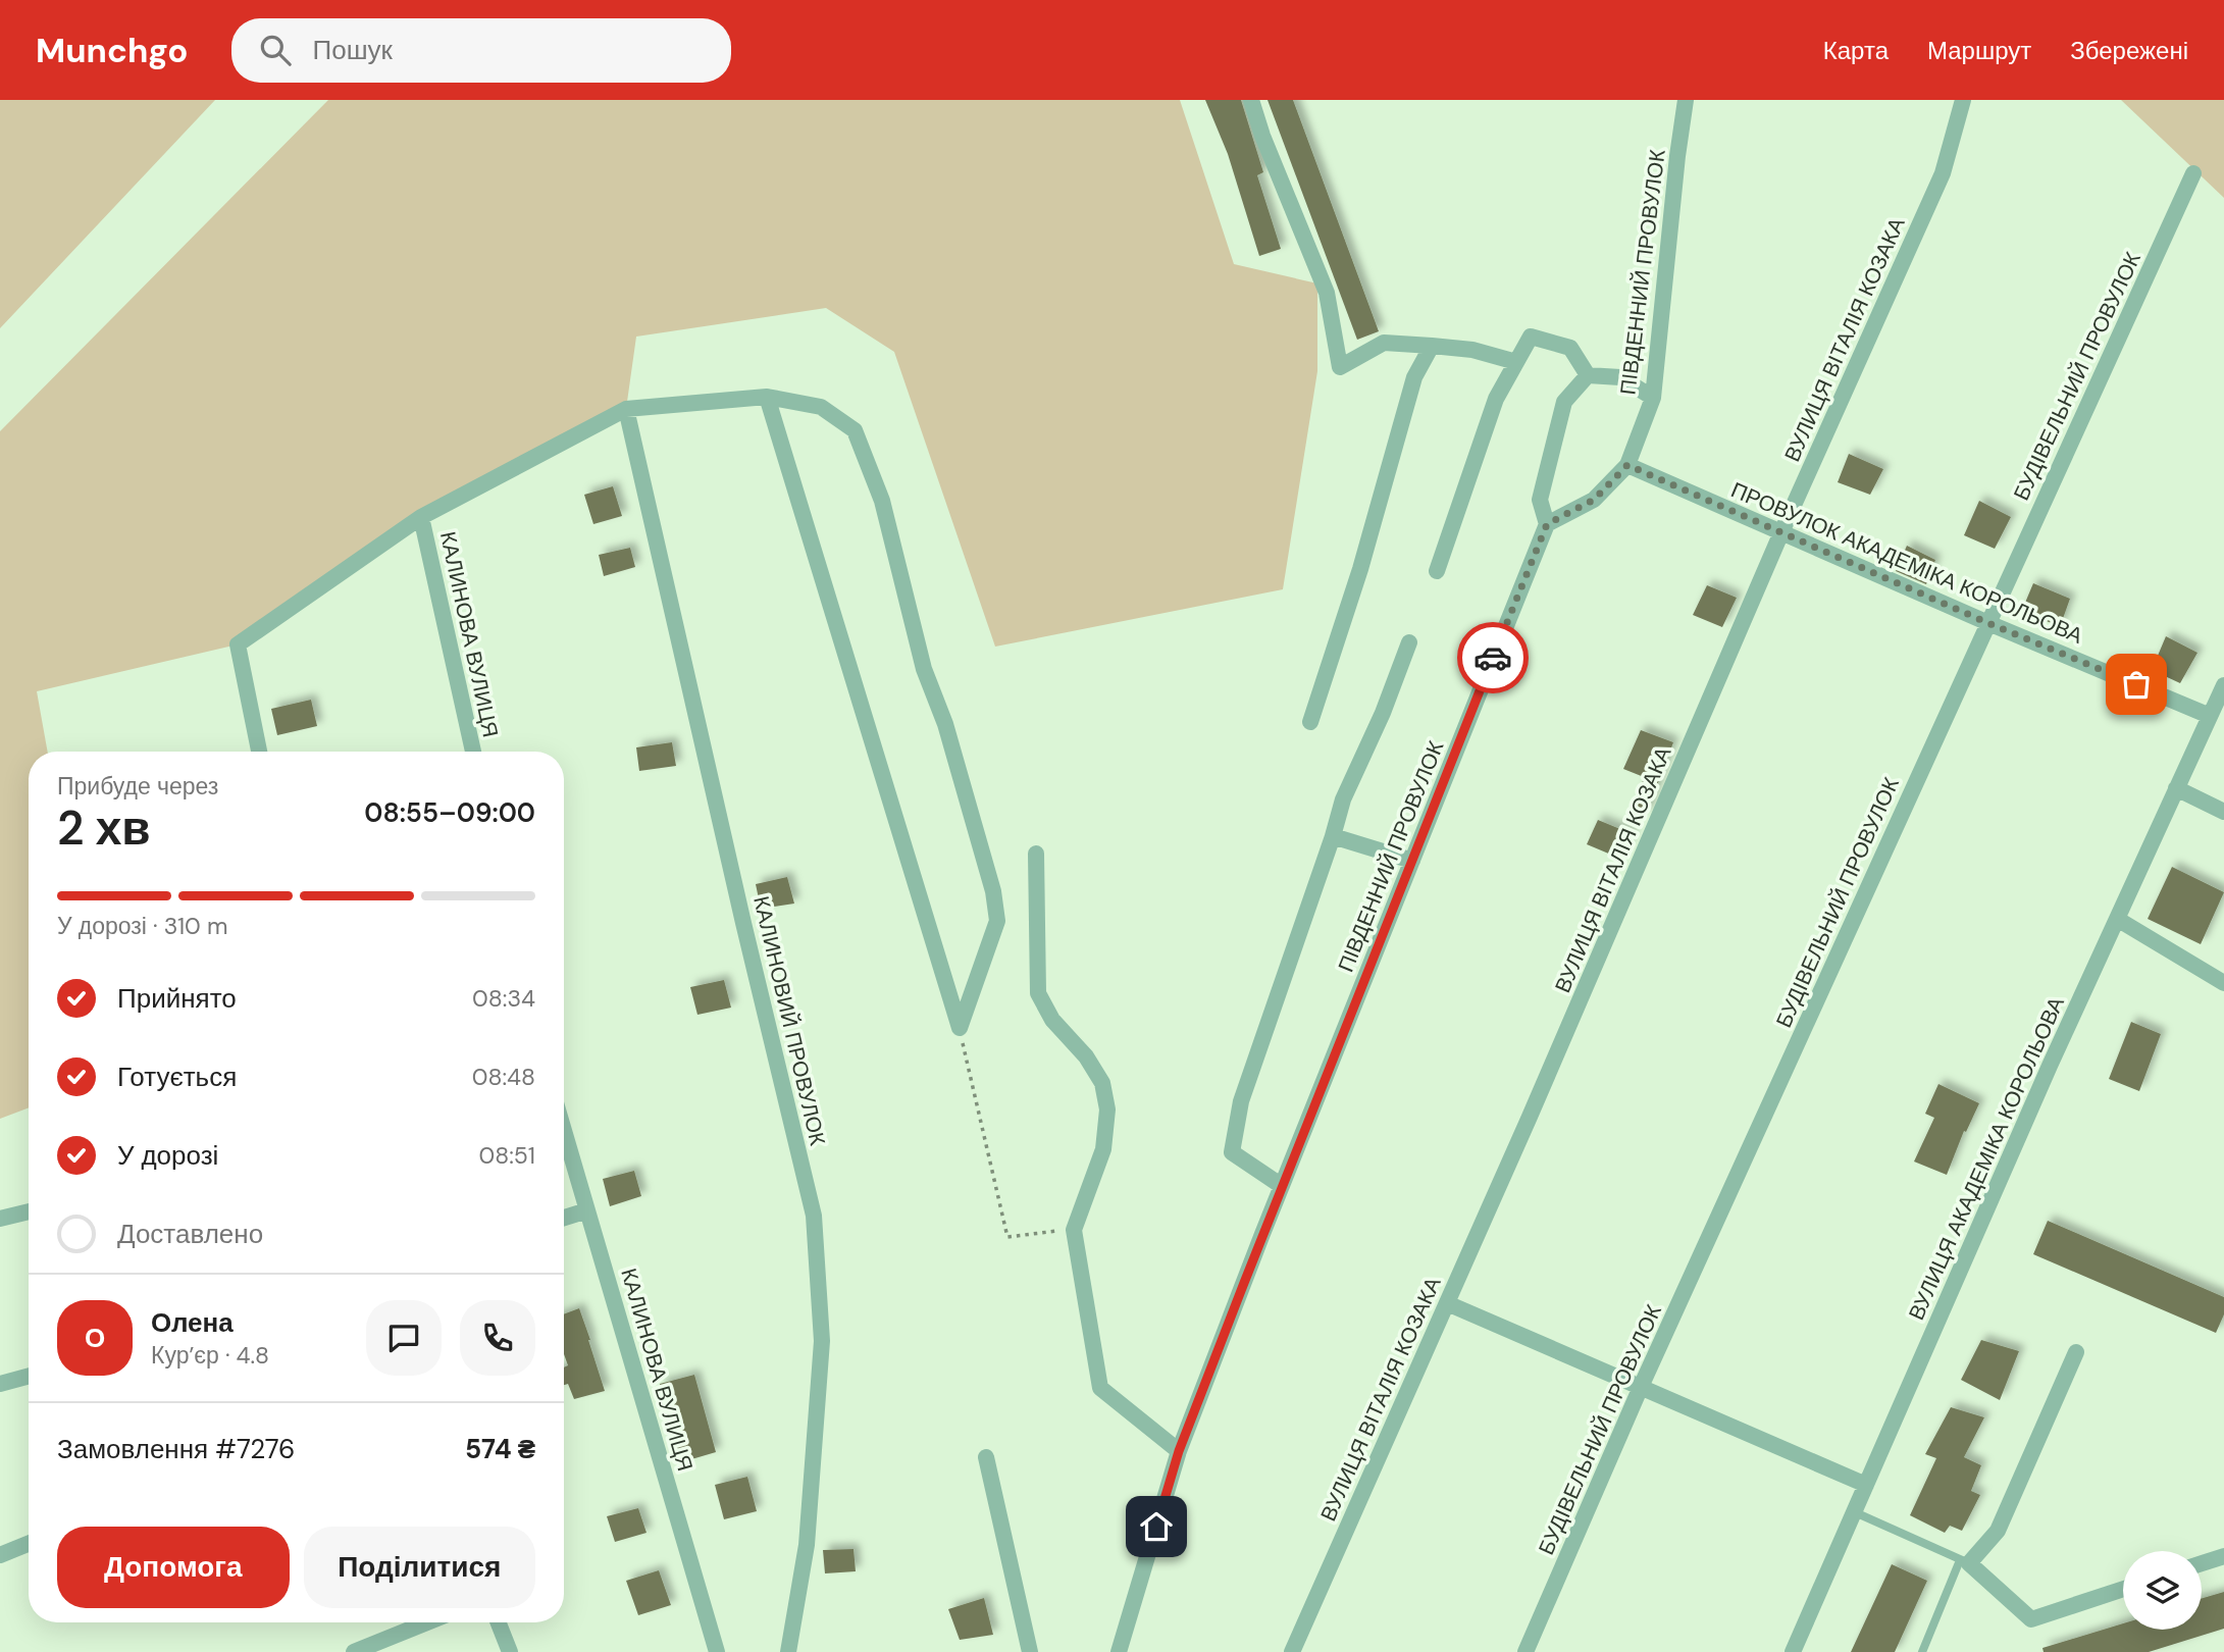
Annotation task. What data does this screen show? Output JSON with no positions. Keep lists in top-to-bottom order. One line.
{"streets":{"street":["ПІВДЕННИЙ ПРОВУЛОК","ВУЛИЦЯ ВІТАЛІЯ КОЗАКА","БУДІВЕЛЬНИЙ ПРОВУЛОК","ПРОВУЛОК АКАДЕМІКА КОРОЛЬОВА","КАЛИНОВА ВУЛИЦЯ","КАЛИНОВИЙ ПРОВУЛОК","ВУЛИЦЯ АКАДЕМІКА КОРОЛЬОВА"]},"crossings":[["ПІВДЕННИЙ ПРОВУЛОК","ПРОВУЛОК АКАДЕМІКА КОРОЛЬОВА"],["ВУЛИЦЯ ВІТАЛІЯ КОЗАКА","ПРОВУЛОК АКАДЕМІКА КОРОЛЬОВА"],["БУДІВЕЛЬНИЙ ПРОВУЛОК","ПРОВУЛОК АКАДЕМІКА КОРОЛЬОВА"],["ПРОВУЛОК АКАДЕМІКА КОРОЛЬОВА","ВУЛИЦЯ АКАДЕМІКА КОРОЛЬОВА"]],"page":{"header":"Munchgo","search":"Пошук","nav":["Карта","Маршрут","Збережені"],"heading":["2 хв","Прибуде через","08:55–09:00"],"panel":["Олена","Кур’єр · 4.8","Замовлення #7276","574 ₴"],"bar":"У дорозі · 310 m","list":[["Прийнято","08:34"],["Готується","08:48"],["У дорозі","08:51"],"Доставлено"],"round":"О","buttons":["Допомога","Поділитися"]}}
